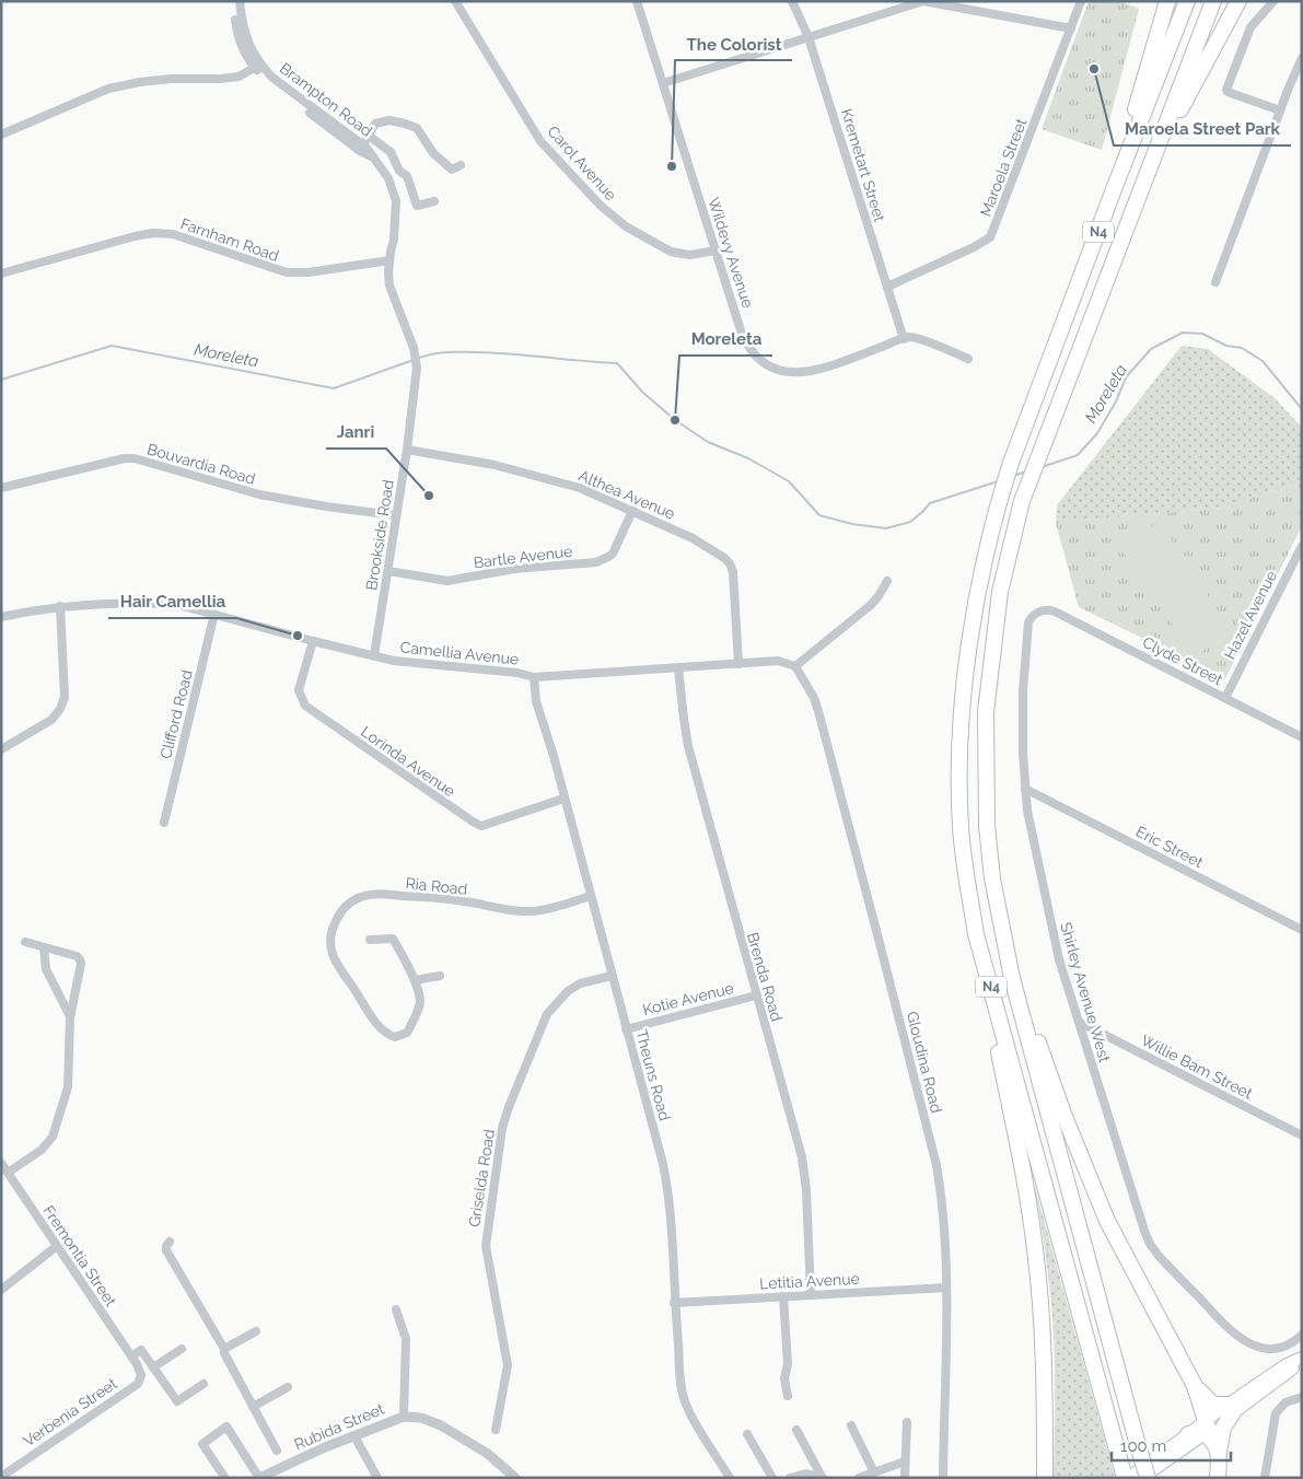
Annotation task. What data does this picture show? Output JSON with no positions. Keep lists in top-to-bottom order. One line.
{"streets":{"highway":["N4"],"street":["Brampton Road","Carol Avenue","Kremetart Street","Maroela Street","Farnham Road","Wildevy Avenue","Bouvardia Road","Althea Avenue","Brookside Road","Bartle Avenue","Hazel Avenue","Camellia Avenue","Clyde Street","Clifford Road","Lorinda Avenue","Eric Street","Ria Road","Brenda Road","Shirley Avenue West","Kotie Avenue","Gloudina Road","Willie Bam Street","Theuns Road","Griselda Road","Fremontia Street","Letitia Avenue","Verbenia Street","Rubida Street"]},"crossings":[["Brampton Road","Farnham Road"],["Brampton Road","Brookside Road"],["Carol Avenue","Wildevy Avenue"],["Kremetart Street","Maroela Street"],["Kremetart Street","Wildevy Avenue"],["Farnham Road","Brookside Road"],["Bouvardia Road","Brookside Road"],["Althea Avenue","Brookside Road"],["Althea Avenue","Bartle Avenue"],["Althea Avenue","Camellia Avenue"],["Brookside Road","Bartle Avenue"],["Brookside Road","Camellia Avenue"],["Hazel Avenue","Clyde Street"],["Camellia Avenue","Clifford Road"],["Camellia Avenue","Lorinda Avenue"],["Camellia Avenue","Brenda Road"],["Camellia Avenue","Gloudina Road"],["Camellia Avenue","Theuns Road"],["Clyde Street","Shirley Avenue West"],["Lorinda Avenue","Theuns Road"],["Eric Street","Shirley Avenue West"],["Ria Road","Theuns Road"],["Brenda Road","Kotie Avenue"],["Brenda Road","Letitia Avenue"],["Shirley Avenue West","Willie Bam Street"],["Kotie Avenue","Theuns Road"],["Gloudina Road","Letitia Avenue"],["Theuns Road","Griselda Road"],["Theuns Road","Letitia Avenue"],["Fremontia Street","Verbenia Street"]],"water":["Moreleta"],"places":["Maroela Street Park","The Colorist","Moreleta","Janri","Hair Camellia"],"scale_bar":"100 m"}
